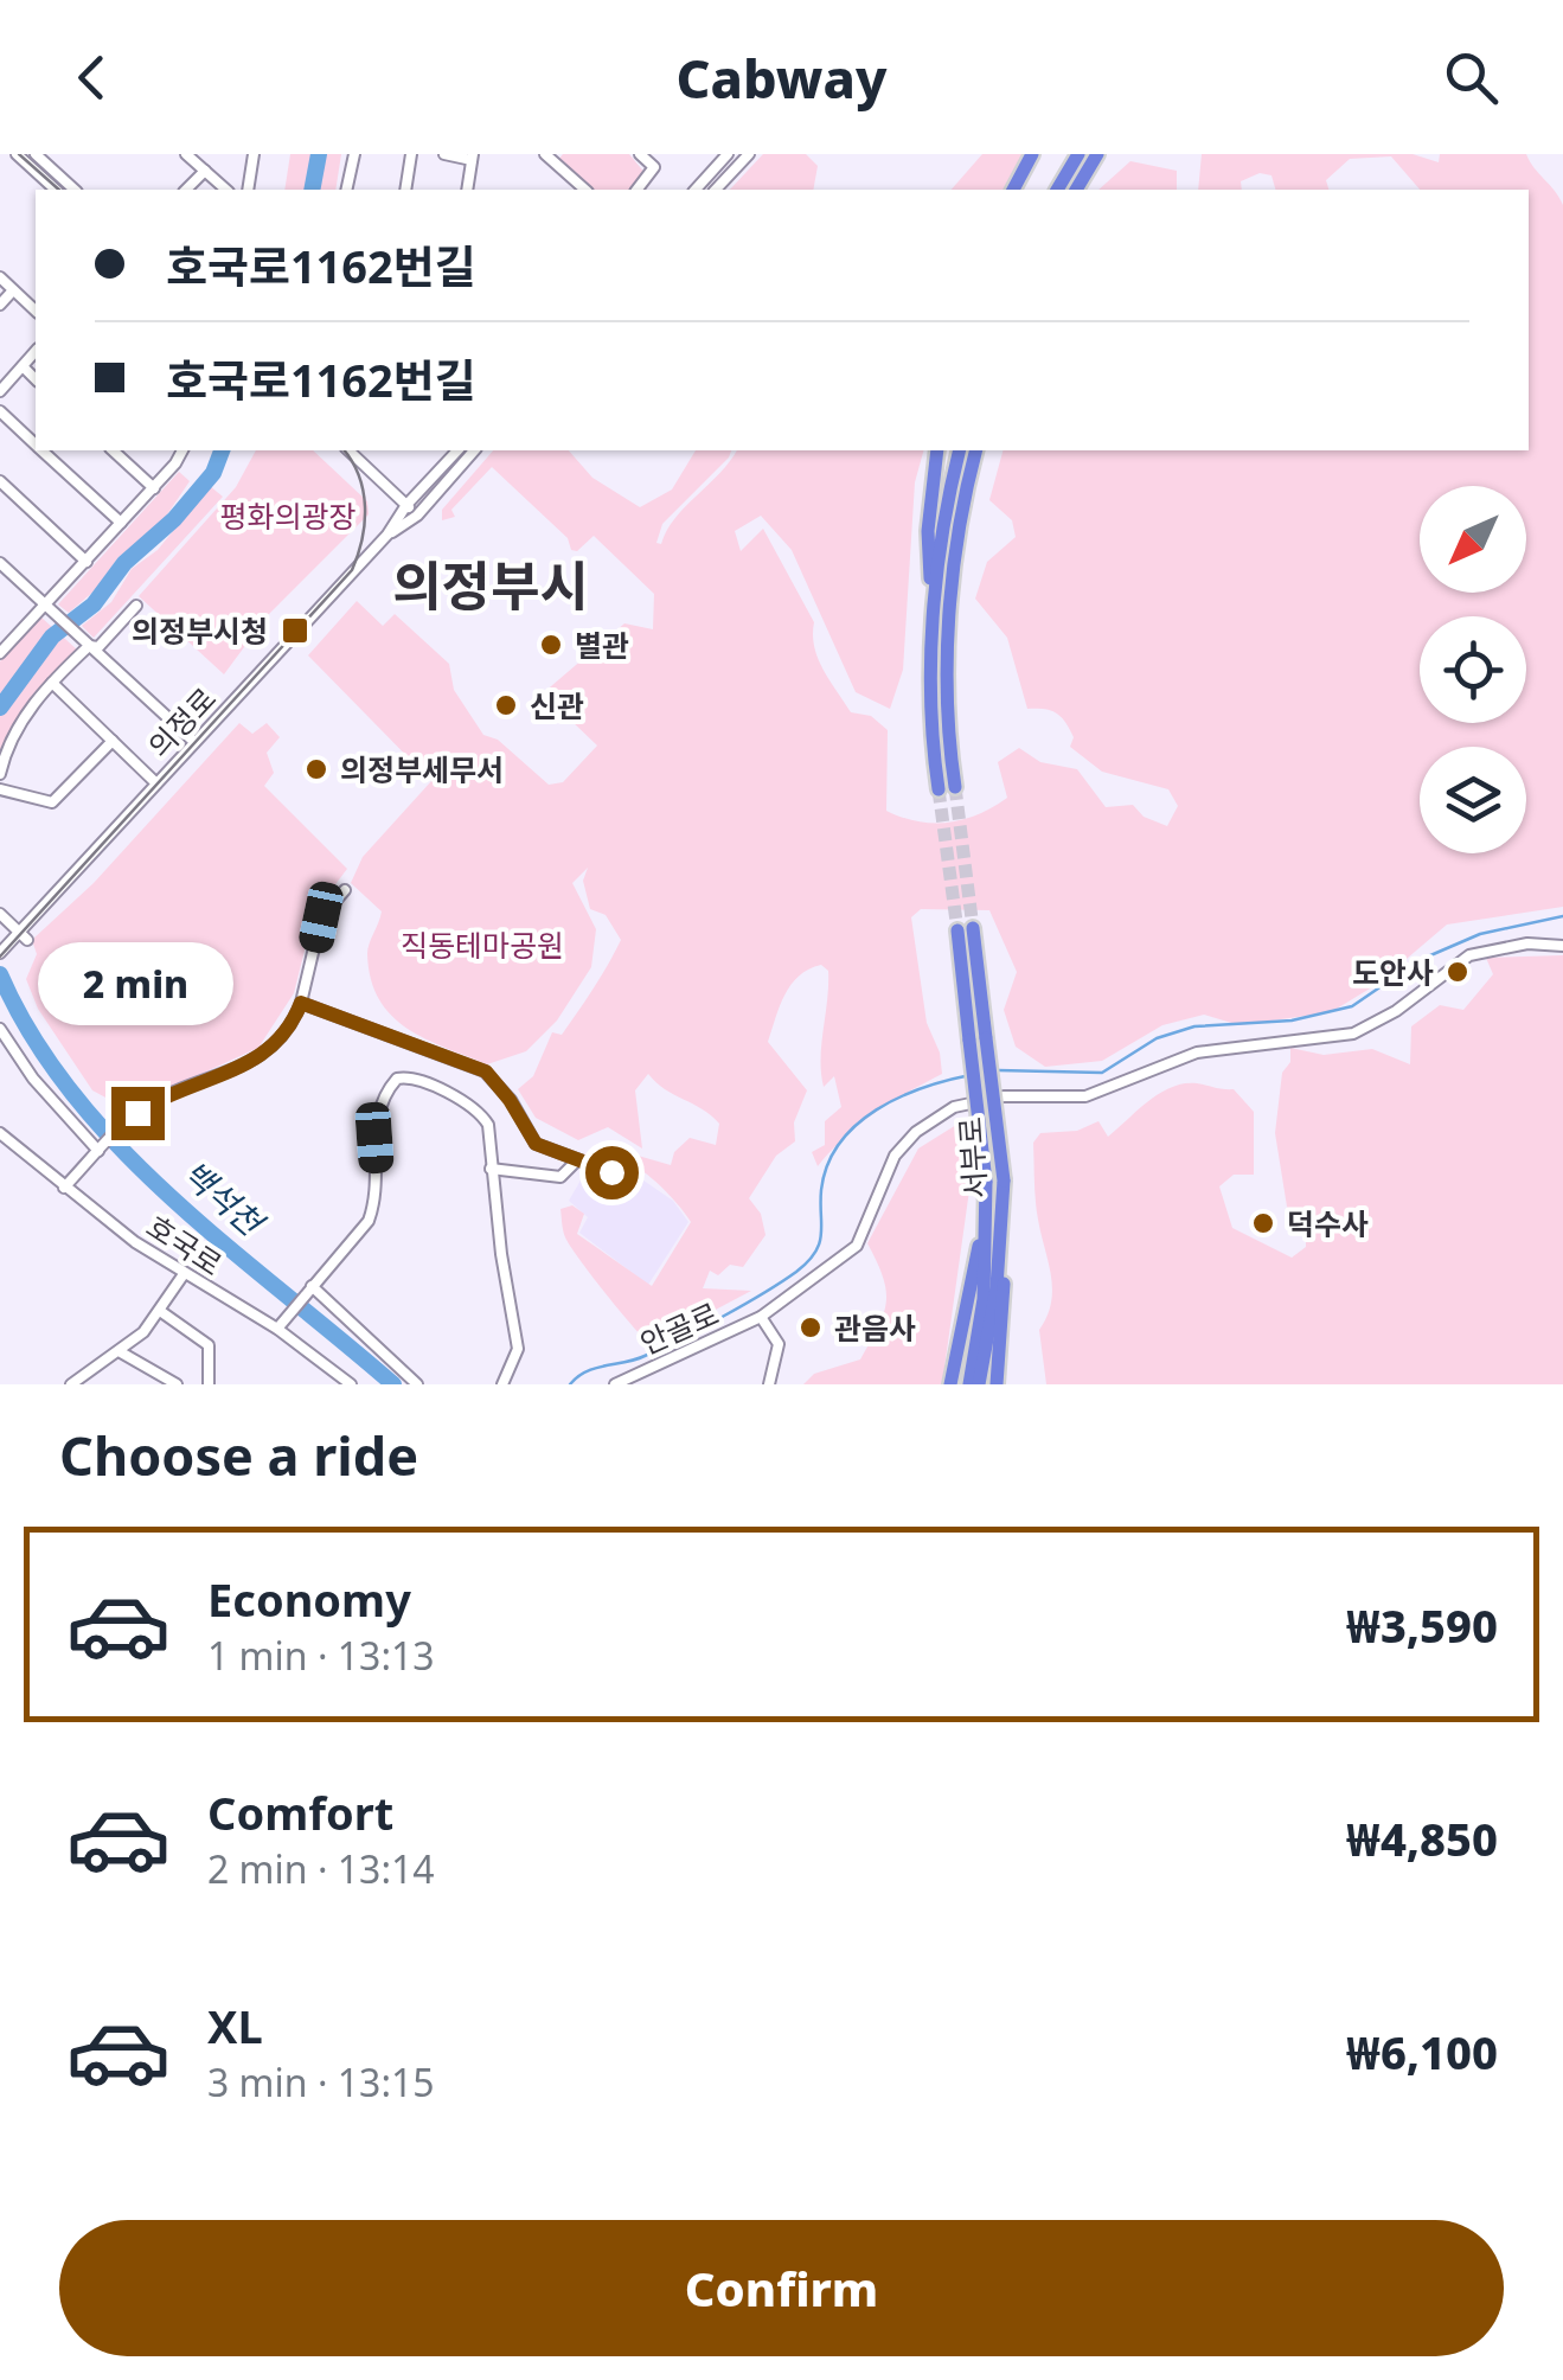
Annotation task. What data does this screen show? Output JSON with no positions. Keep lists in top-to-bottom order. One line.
{"streets":{"highway":["서부로"],"street":["의정로","호국로","안골로"]},"districts":["의정부시"],"water":["백석천"],"parks":["평화의광장","직동테마공원"],"places":{"transit":["의정부시청"],"other":["별관","신관","의정부세무서","도안사","덕수사","관음사"]},"north":"bottom left","page":{"header":"Cabway","banner":["호국로1162번길","호국로1162번길"],"bubble":"2 min","heading":"Choose a ride","list":[{"name":"Economy","note":"1 min · 13:13","value":"₩3,590"},{"name":"Comfort","note":"2 min · 13:14","value":"₩4,850"},{"name":"XL","note":"3 min · 13:15","value":"₩6,100"}],"buttons":"Confirm"}}
